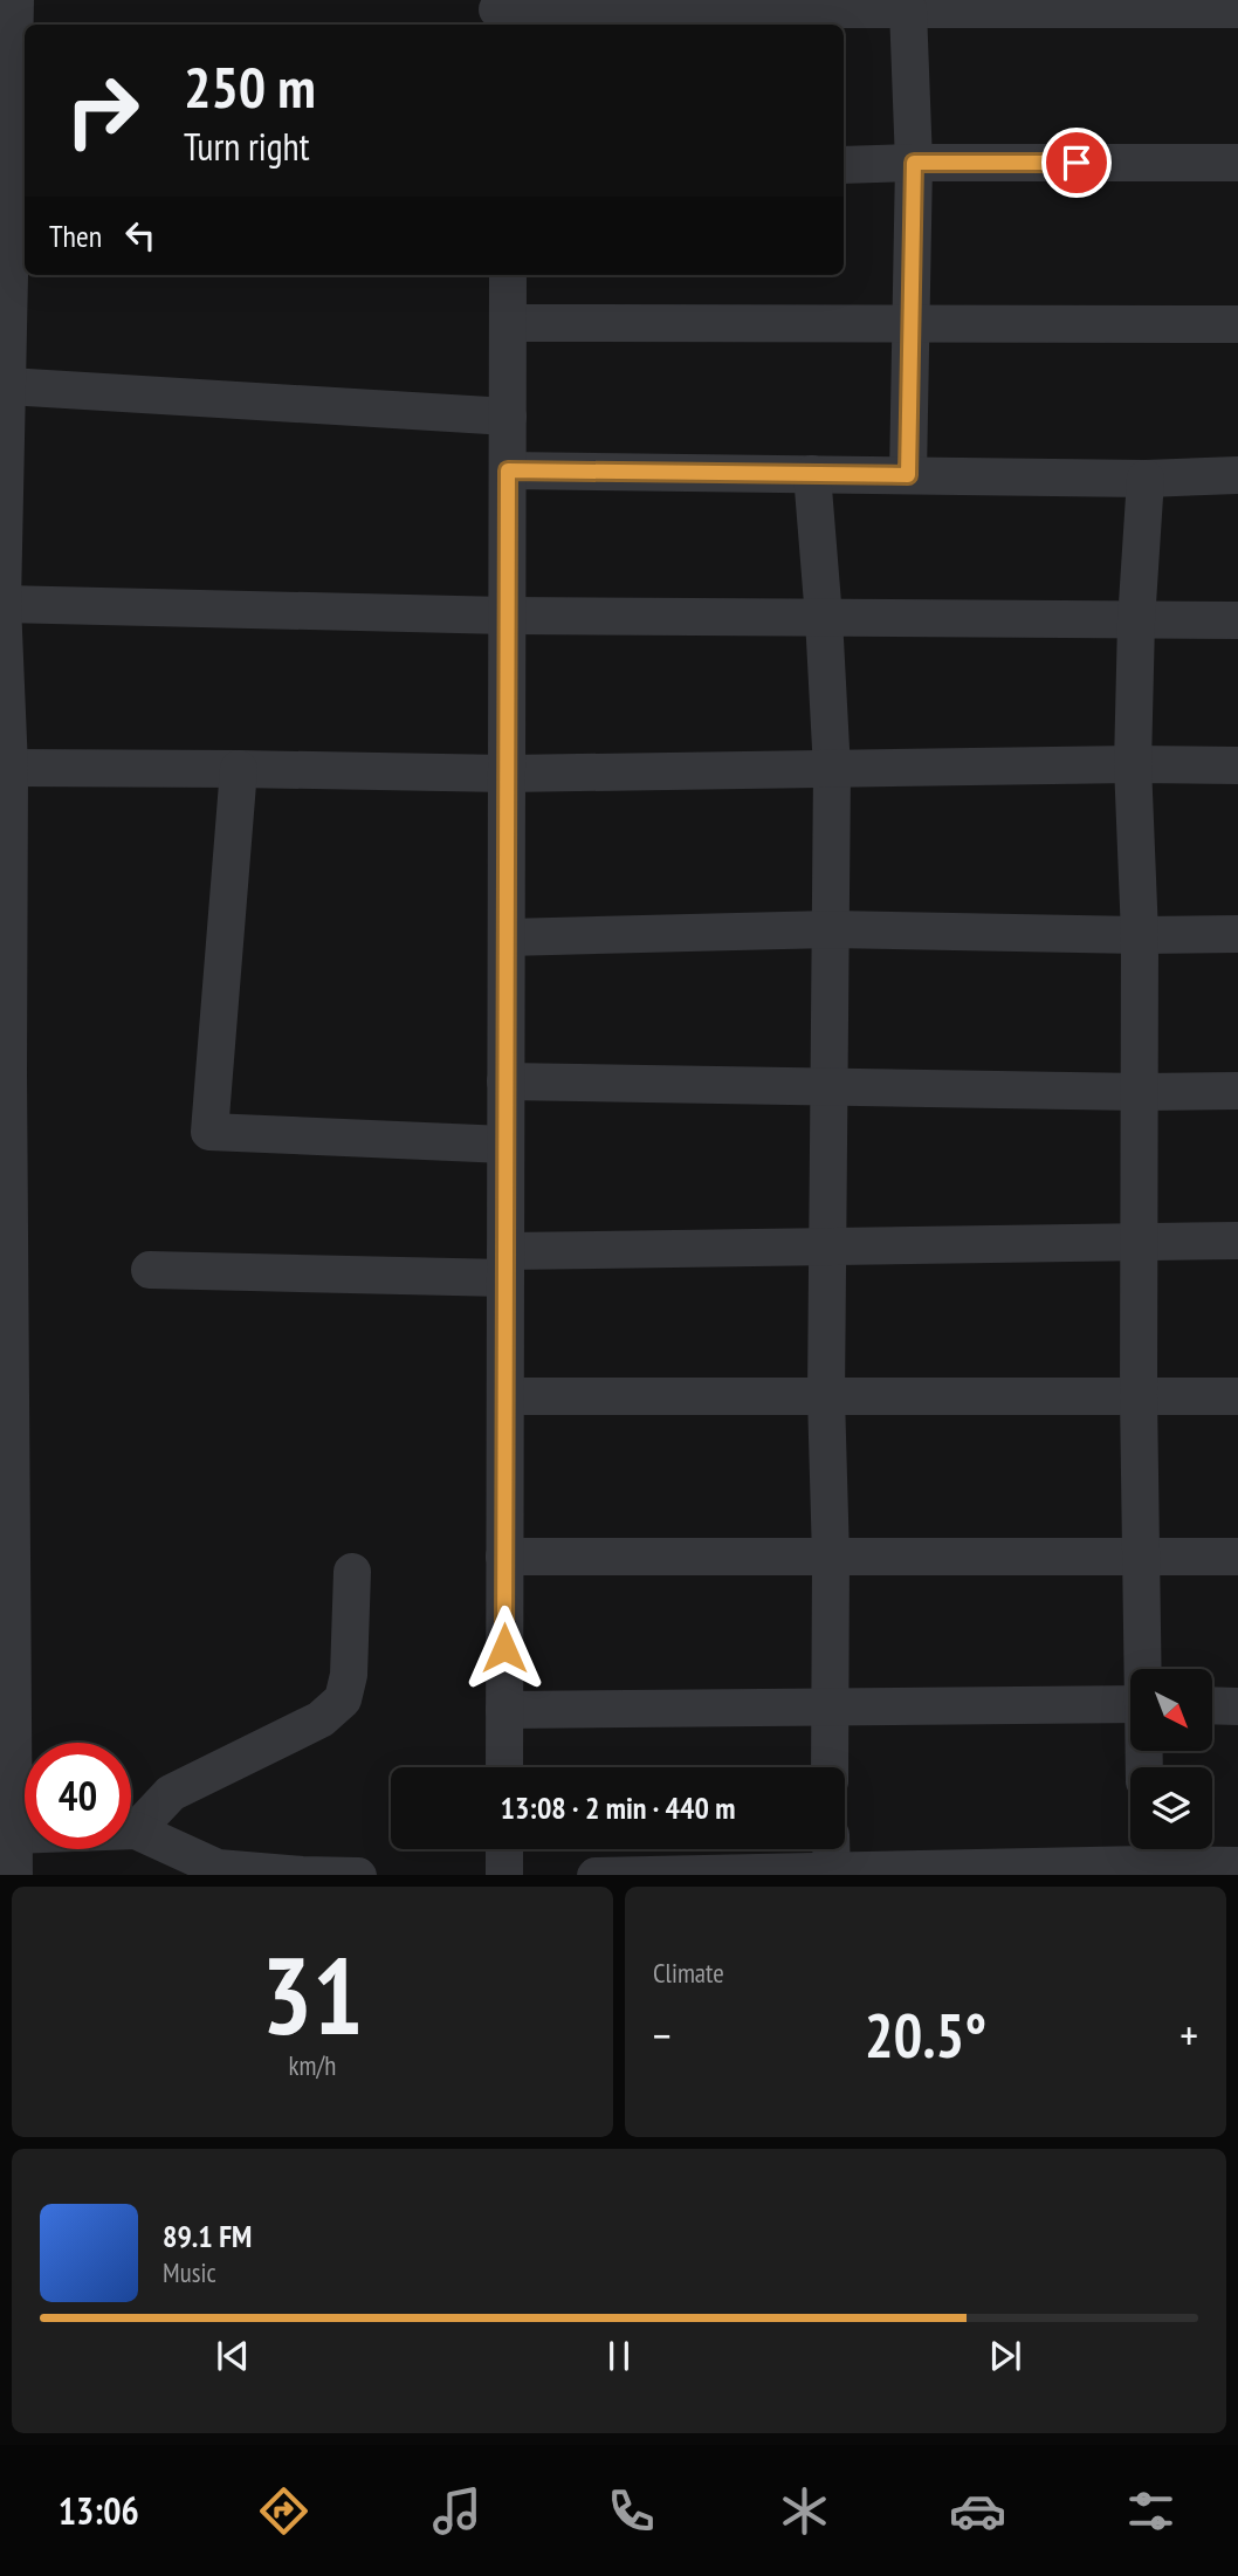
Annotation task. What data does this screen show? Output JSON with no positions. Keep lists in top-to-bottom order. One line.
{"north":"bottom right","page":{"turn":["250 m","Turn right"],"then":"Then","limit":"40","trip":"13:08 · 2 min · 440 m","tile":[["31","km/h"],"Climate"],"heat":["−","20.5°","+"],"song":["89.1 FM","Music"],"tabs":"13:06"}}
